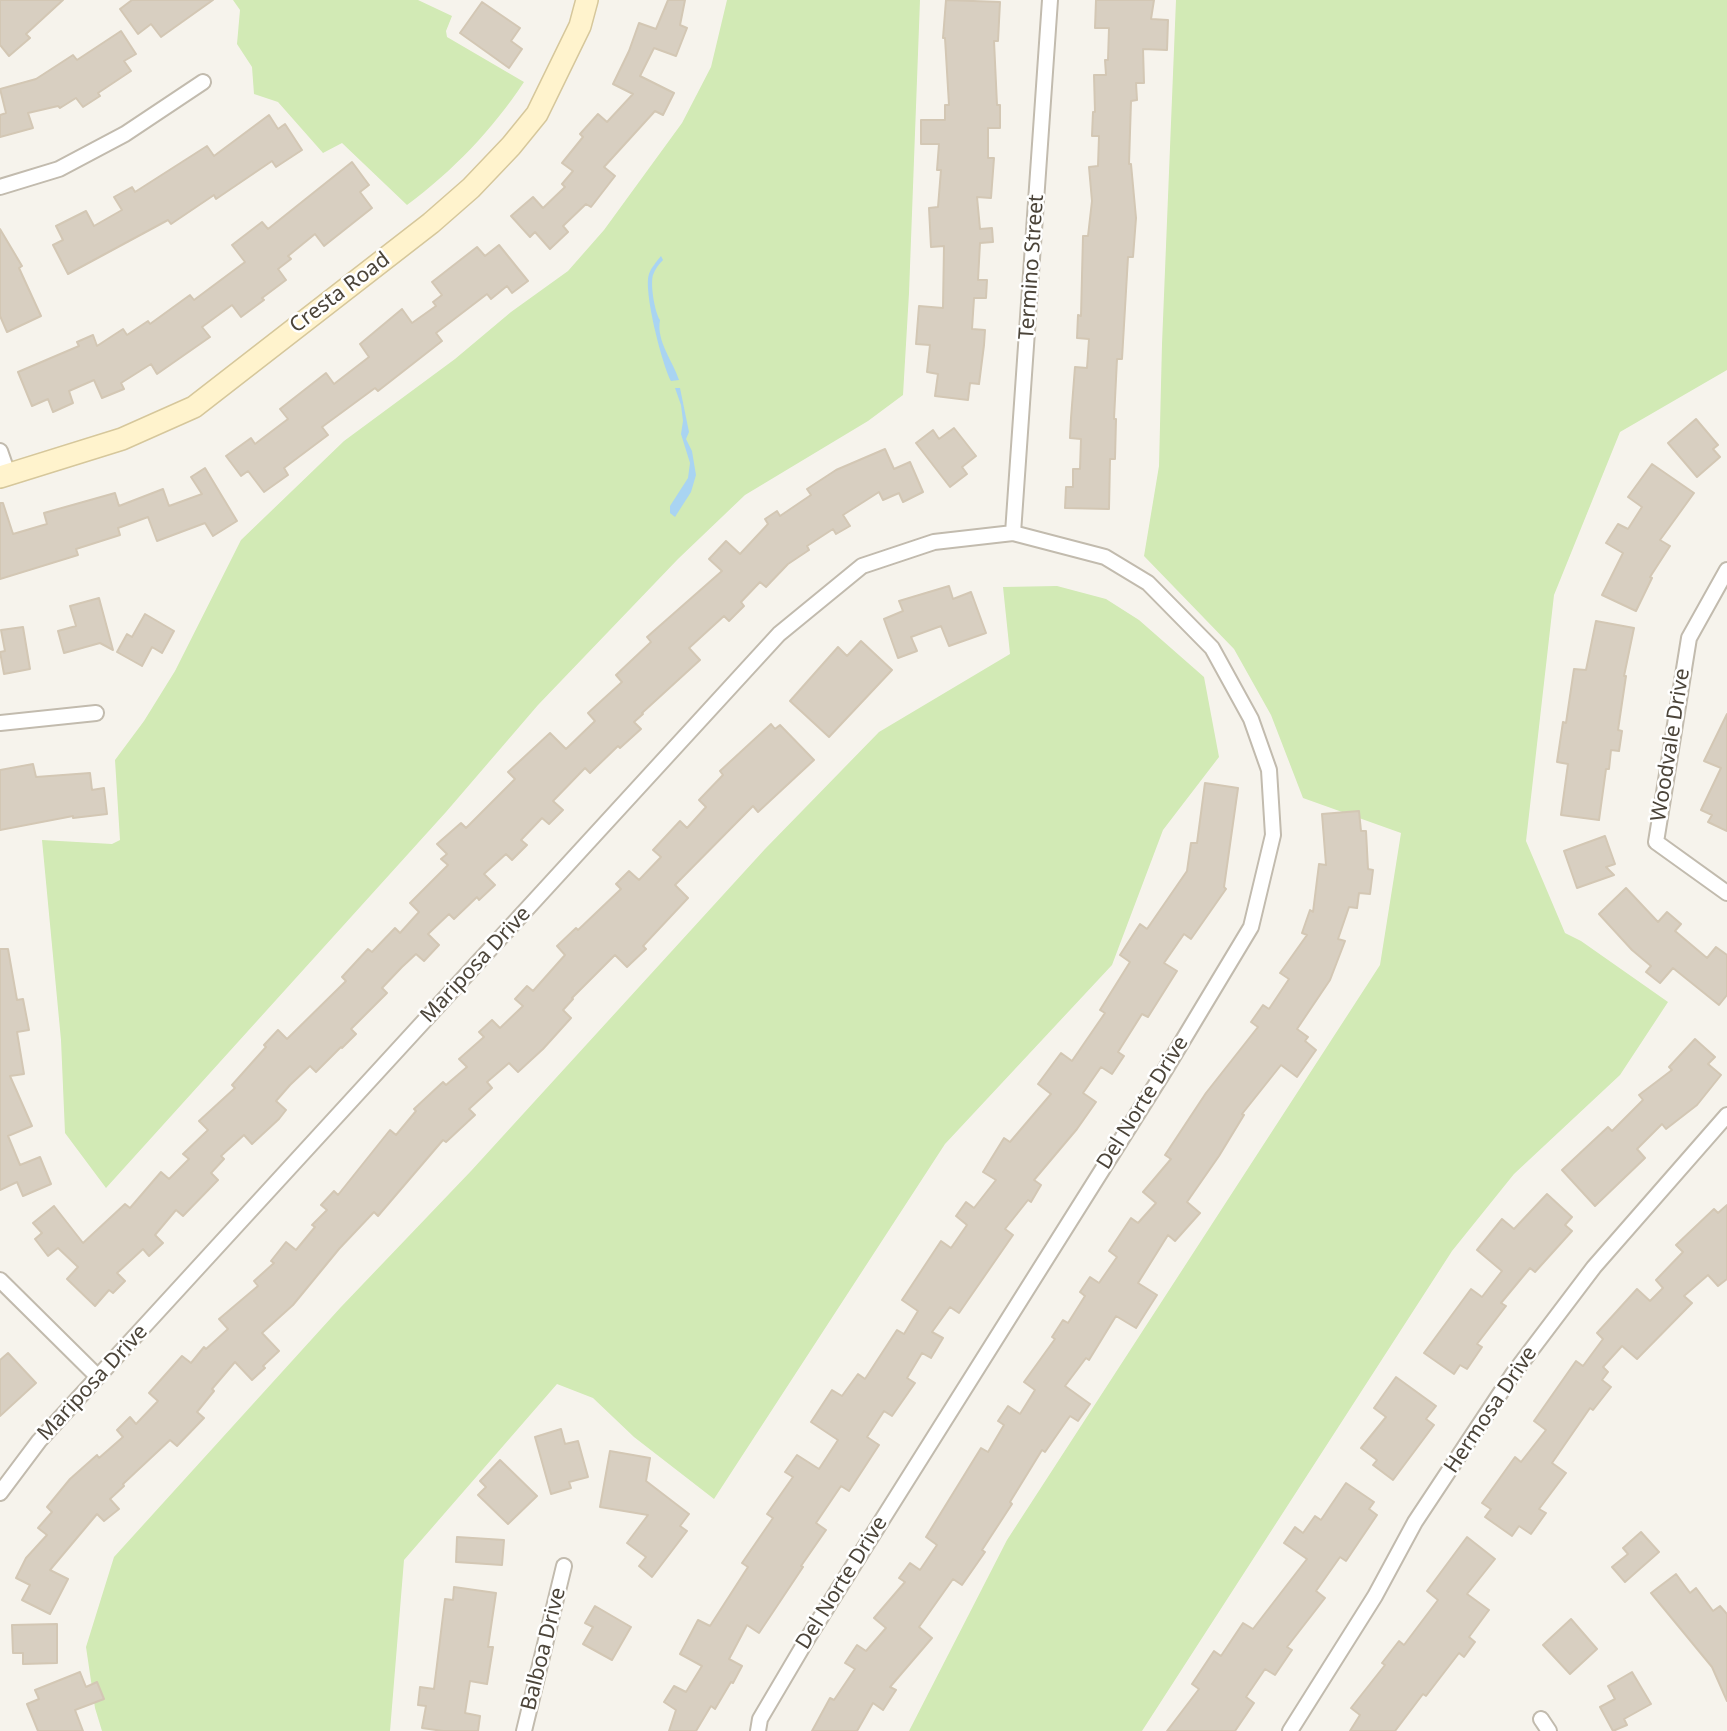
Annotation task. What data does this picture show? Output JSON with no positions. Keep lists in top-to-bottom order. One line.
{"streets":{"street":["Termino Street","Cresta Road","Woodvale Drive","Mariposa Drive","Del Norte Drive","Hermosa Drive","Balboa Drive"]},"crossings":[["Termino Street","Mariposa Drive"],["Termino Street","Del Norte Drive"],["Mariposa Drive","Del Norte Drive"]]}
